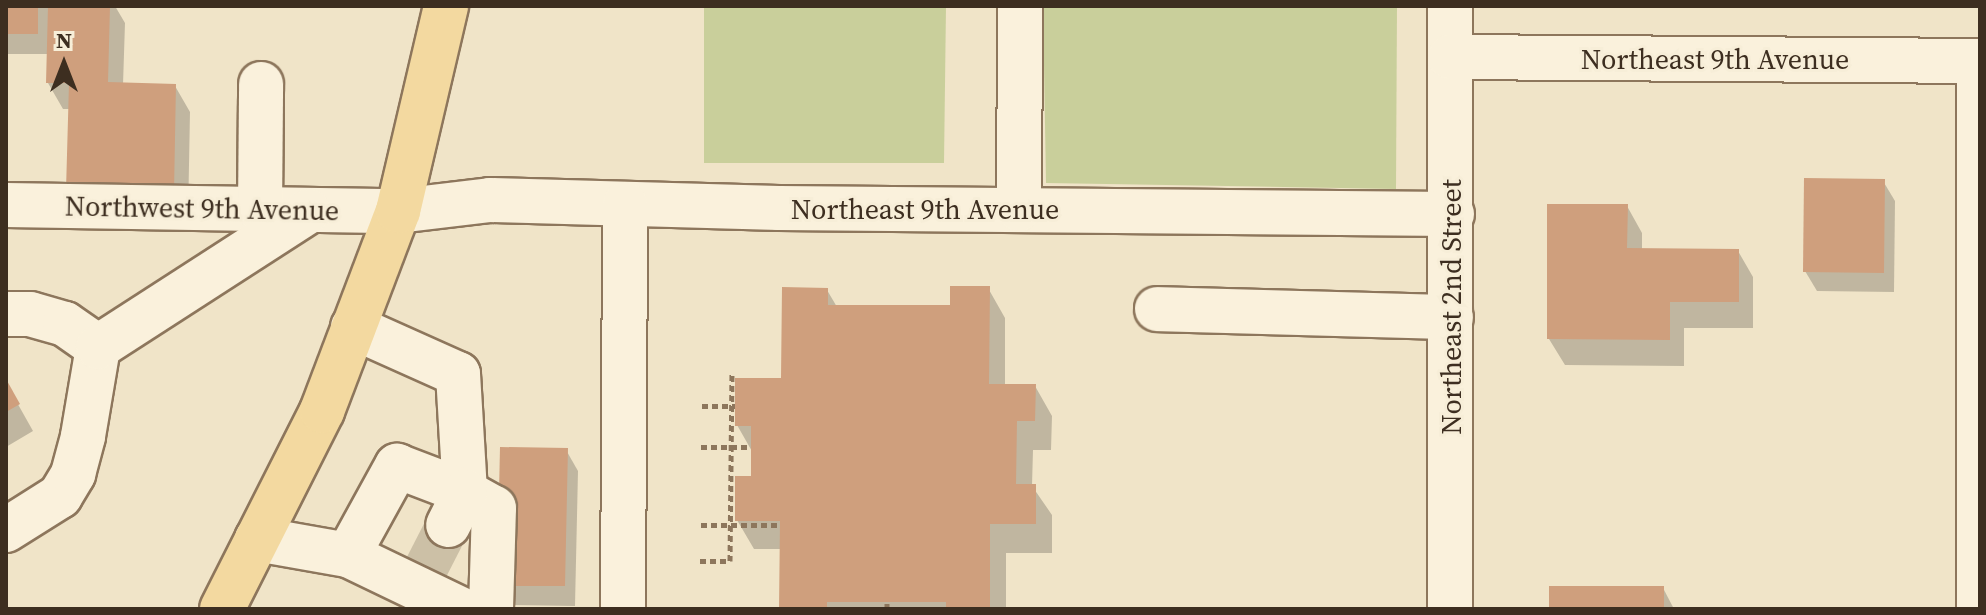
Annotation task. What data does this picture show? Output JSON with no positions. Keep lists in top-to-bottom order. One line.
{"streets":{"street":["Northeast 9th Avenue","Northwest 9th Avenue","Northeast 2nd Street"]},"crossings":[["Northeast 9th Avenue","Northwest 9th Avenue"],["Northeast 9th Avenue","Northeast 2nd Street"]],"north":"top"}
